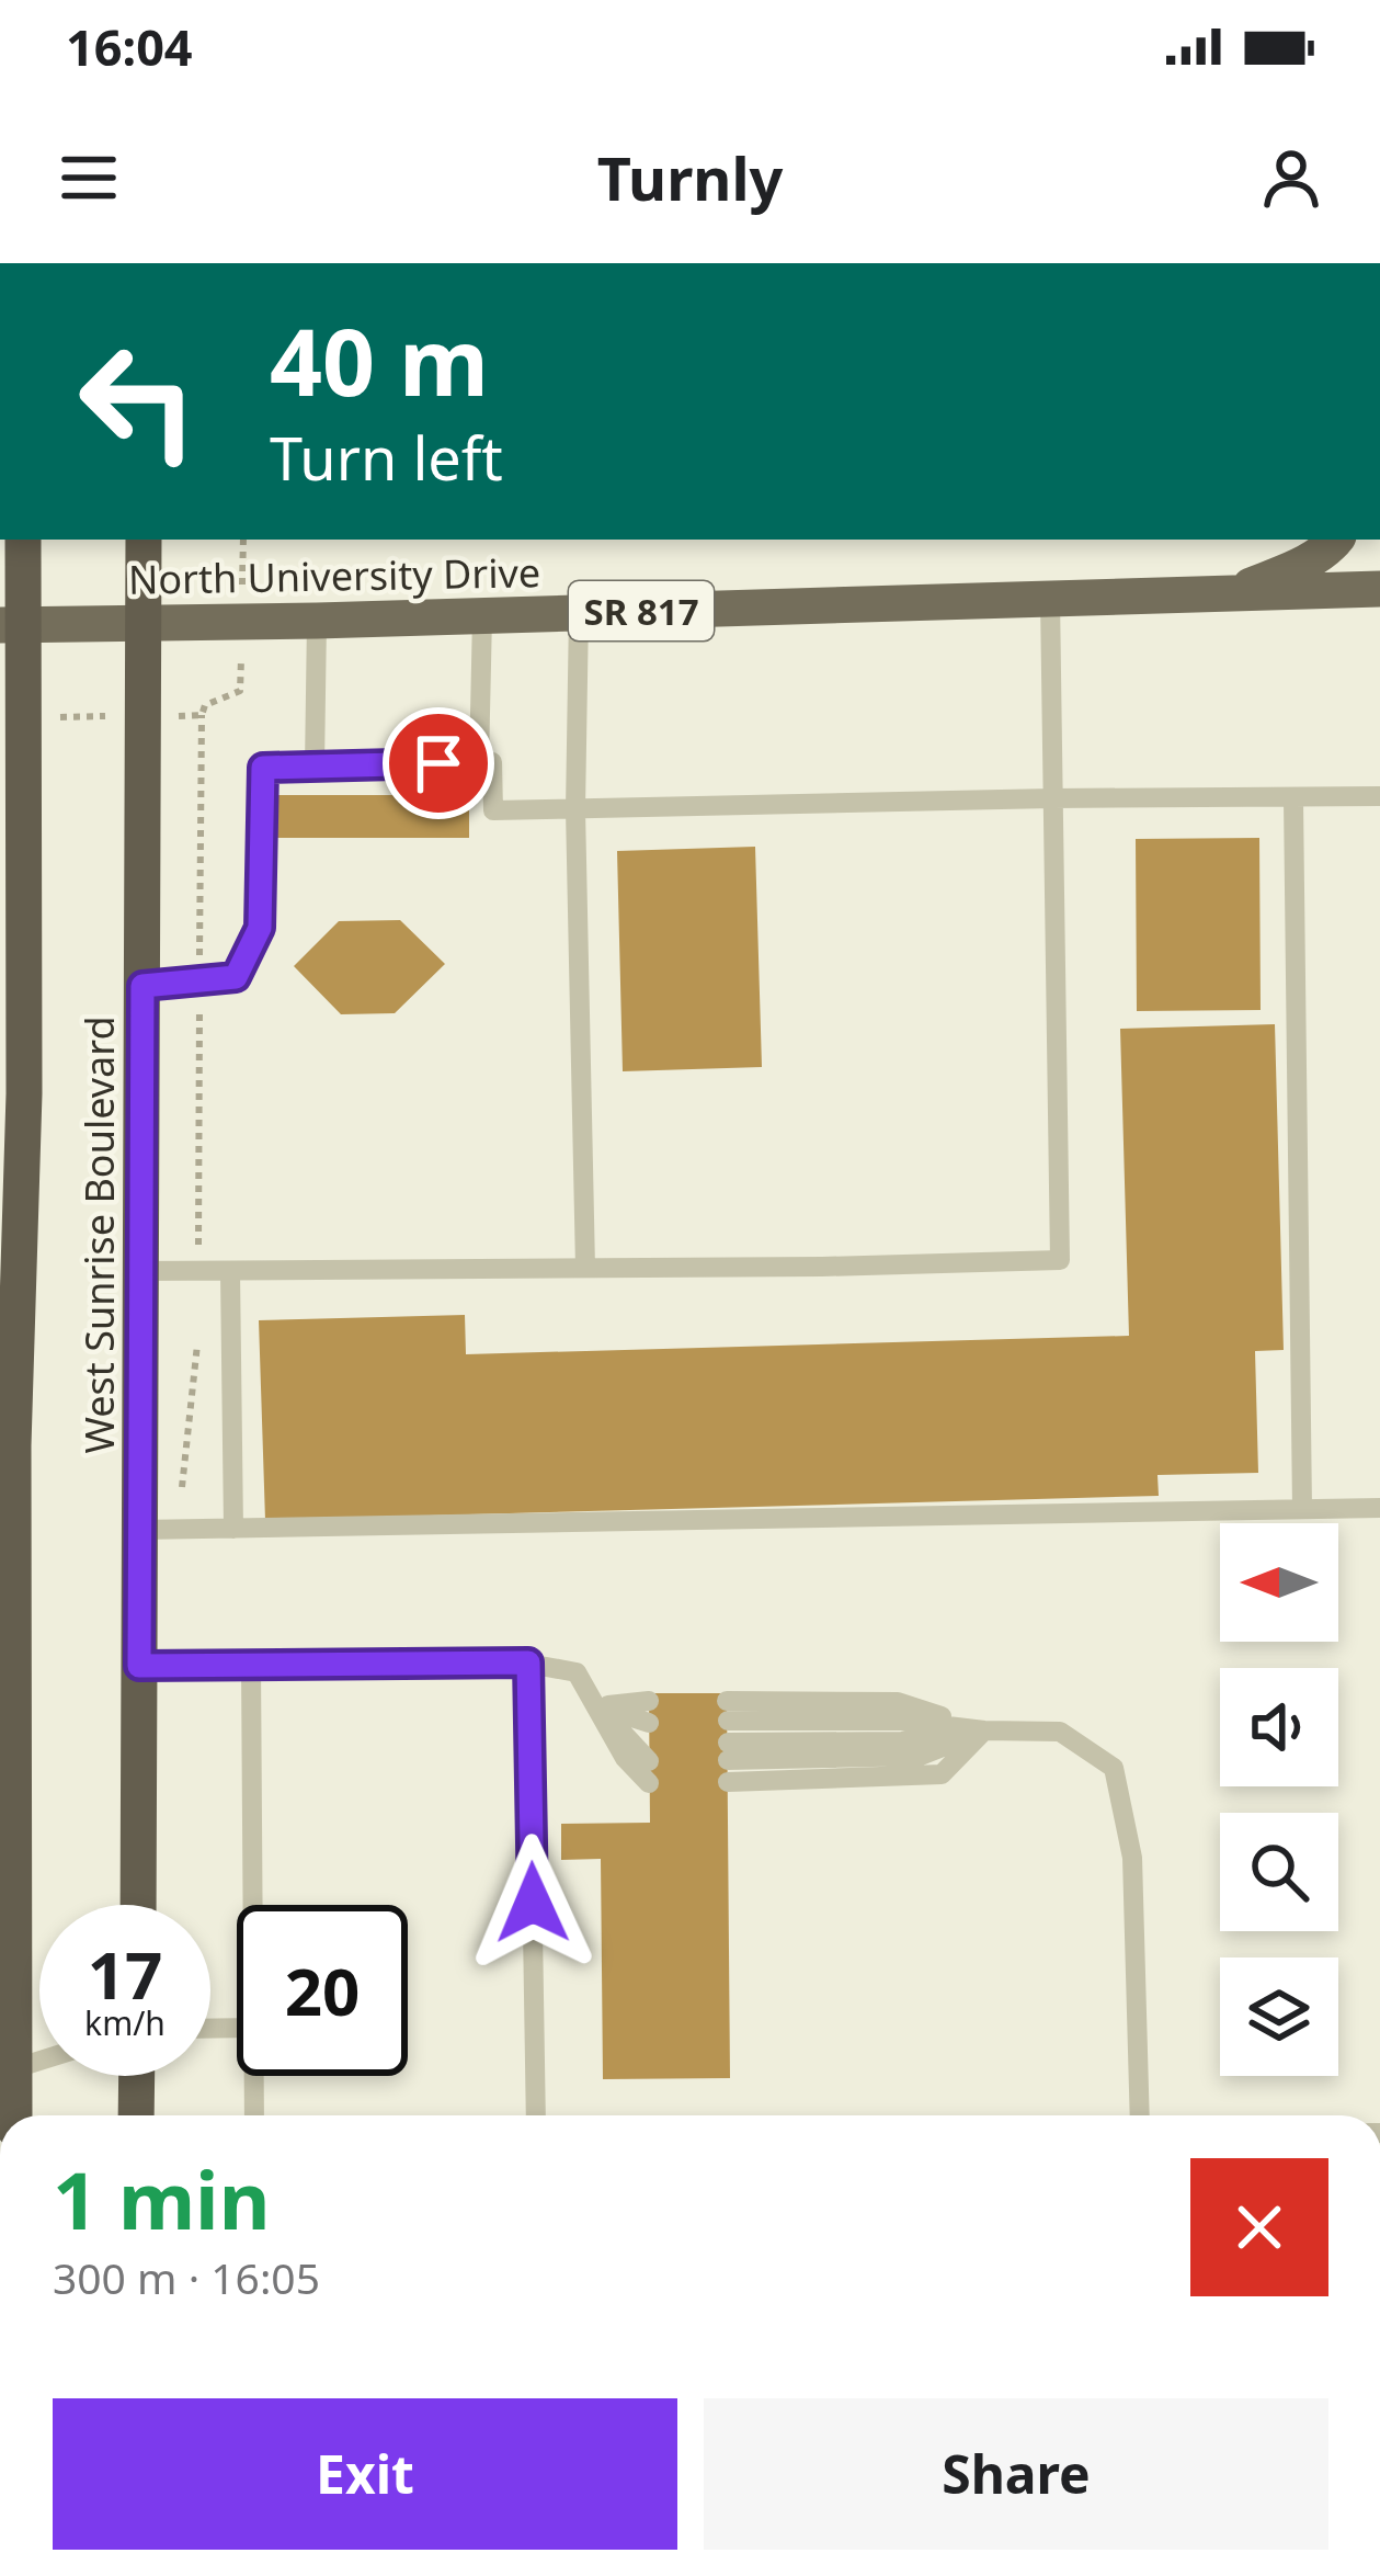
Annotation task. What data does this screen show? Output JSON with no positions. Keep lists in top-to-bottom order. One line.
{"streets":{"highway":["West Sunrise Boulevard"],"main road":["North University Drive","SR 817"]},"crossings":[["North University Drive","West Sunrise Boulevard"]],"north":"left","page":{"status":"16:04","header":"Turnly","turn":["40 m","Turn left"],"speed":"17 km/h","limit":"20","heading":["1 min","300 m · 16:05"],"buttons":["Exit","Share"]}}
